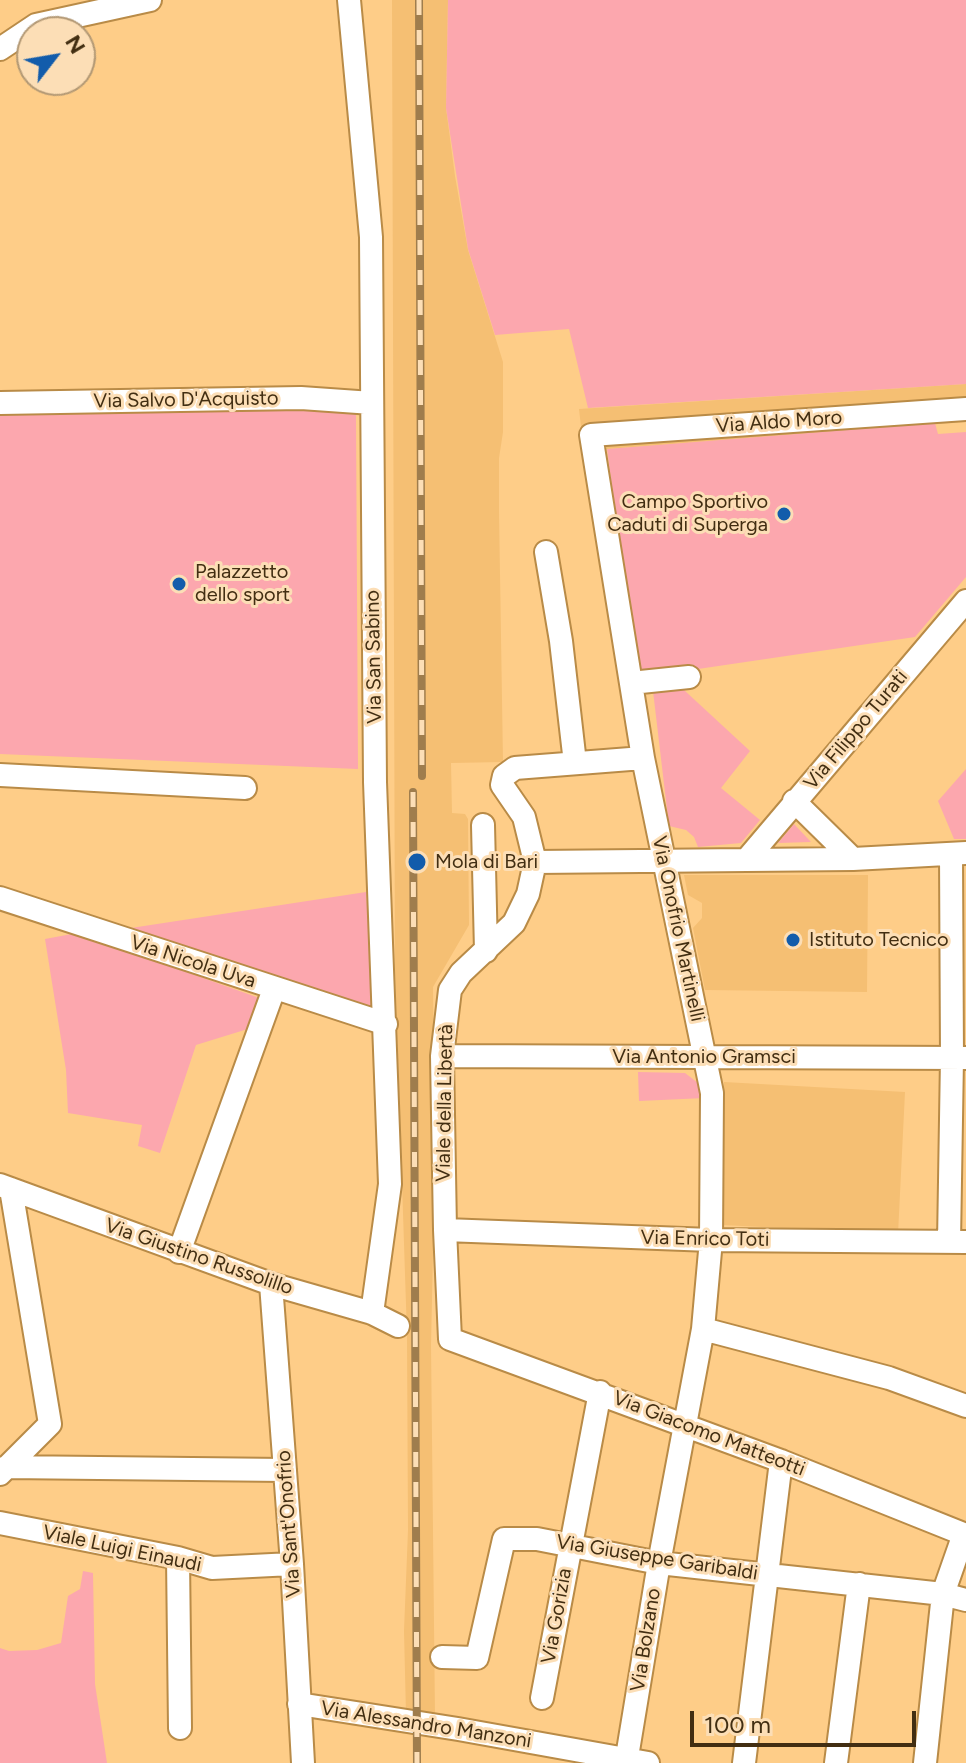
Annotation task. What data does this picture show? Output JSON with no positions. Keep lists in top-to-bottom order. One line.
{"streets":{"street":["Via Salvo D'Acquisto","Via Aldo Moro","Via San Sabino","Via Filippo Turati","Via Onofrio Martinelli","Via Nicola Uva","Via Antonio Gramsci","Viale della Libertà","Via Enrico Toti","Via Giustino Russolillo","Via Giacomo Matteotti","Via Sant'Onofrio","Viale Luigi Einaudi","Via Giuseppe Garibaldi","Via Gorizia","Via Bolzano","Via Alessandro Manzoni"]},"crossings":[["Via Salvo D'Acquisto","Via San Sabino"],["Via Aldo Moro","Via Onofrio Martinelli"],["Via San Sabino","Via Nicola Uva"],["Via San Sabino","Via Giustino Russolillo"],["Via Onofrio Martinelli","Via Antonio Gramsci"],["Via Onofrio Martinelli","Via Enrico Toti"],["Via Onofrio Martinelli","Via Giacomo Matteotti"],["Via Onofrio Martinelli","Via Bolzano"],["Via Antonio Gramsci","Viale della Libertà"],["Viale della Libertà","Via Enrico Toti"],["Viale della Libertà","Via Giacomo Matteotti"],["Via Giustino Russolillo","Via Sant'Onofrio"],["Via Giacomo Matteotti","Via Gorizia"],["Via Giacomo Matteotti","Via Bolzano"],["Via Sant'Onofrio","Viale Luigi Einaudi"],["Via Sant'Onofrio","Via Alessandro Manzoni"],["Via Giuseppe Garibaldi","Via Gorizia"],["Via Giuseppe Garibaldi","Via Bolzano"],["Via Bolzano","Via Alessandro Manzoni"]],"places":["Campo Sportivo Caduti di Superga","Palazzetto dello sport","Mola di Bari","Istituto Tecnico"],"scale_bar":"100 m","north":"top right"}
